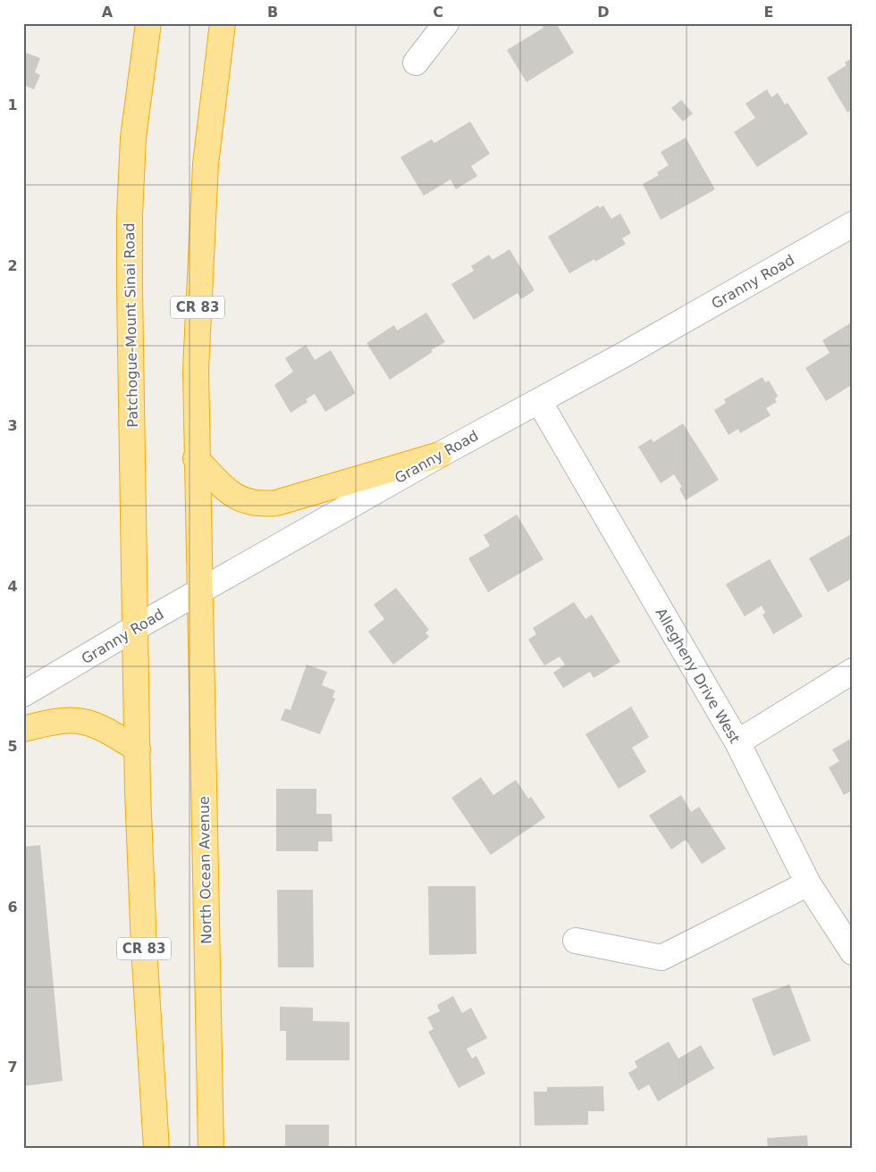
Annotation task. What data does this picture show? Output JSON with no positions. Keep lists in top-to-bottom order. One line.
{"streets":{"highway":["CR 83","Patchogue-Mount Sinai Road","North Ocean Avenue"],"street":["Granny Road","Allegheny Drive West"]},"crossings":[["Granny Road","CR 83"],["Granny Road","Patchogue-Mount Sinai Road"],["Granny Road","Allegheny Drive West"],["Granny Road","North Ocean Avenue"],["CR 83","Patchogue-Mount Sinai Road"],["CR 83","North Ocean Avenue"]],"grid":{"columns":["A","B","C","D","E"],"rows":["1","2","3","4","5","6","7"]}}
